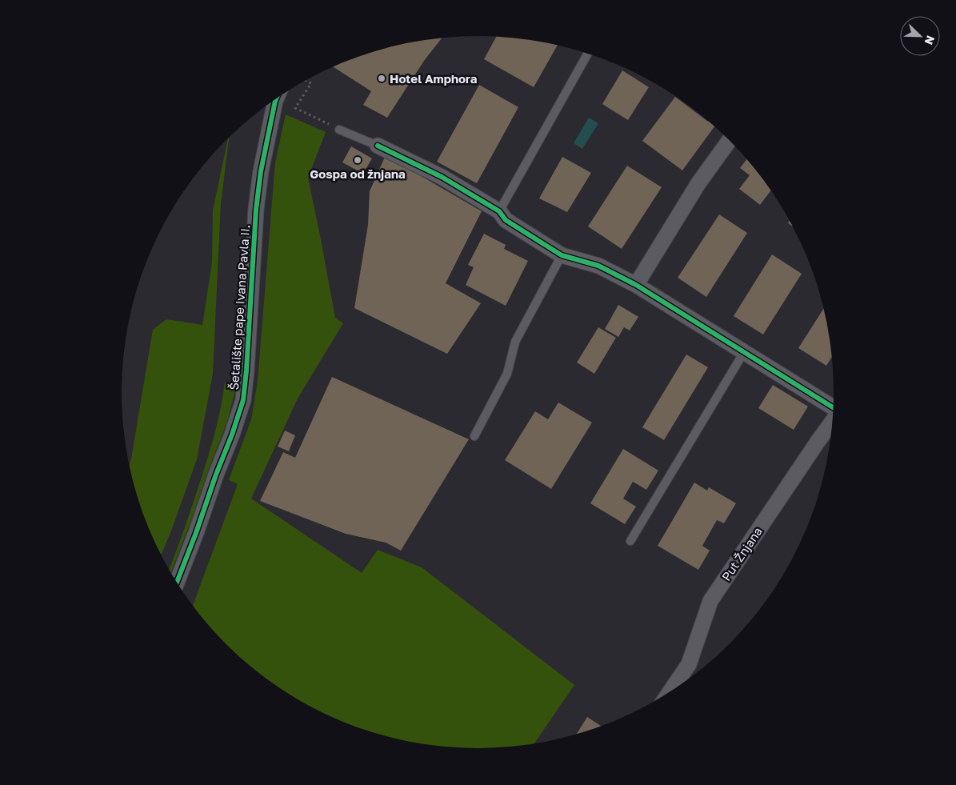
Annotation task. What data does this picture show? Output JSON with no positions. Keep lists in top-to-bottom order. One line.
{"streets":{"street":["Šetalište pape Ivana Pavla II.","Put Žnjana"]},"places":["Hotel Amphora","Gospa od žnjana"],"north":"bottom right"}
